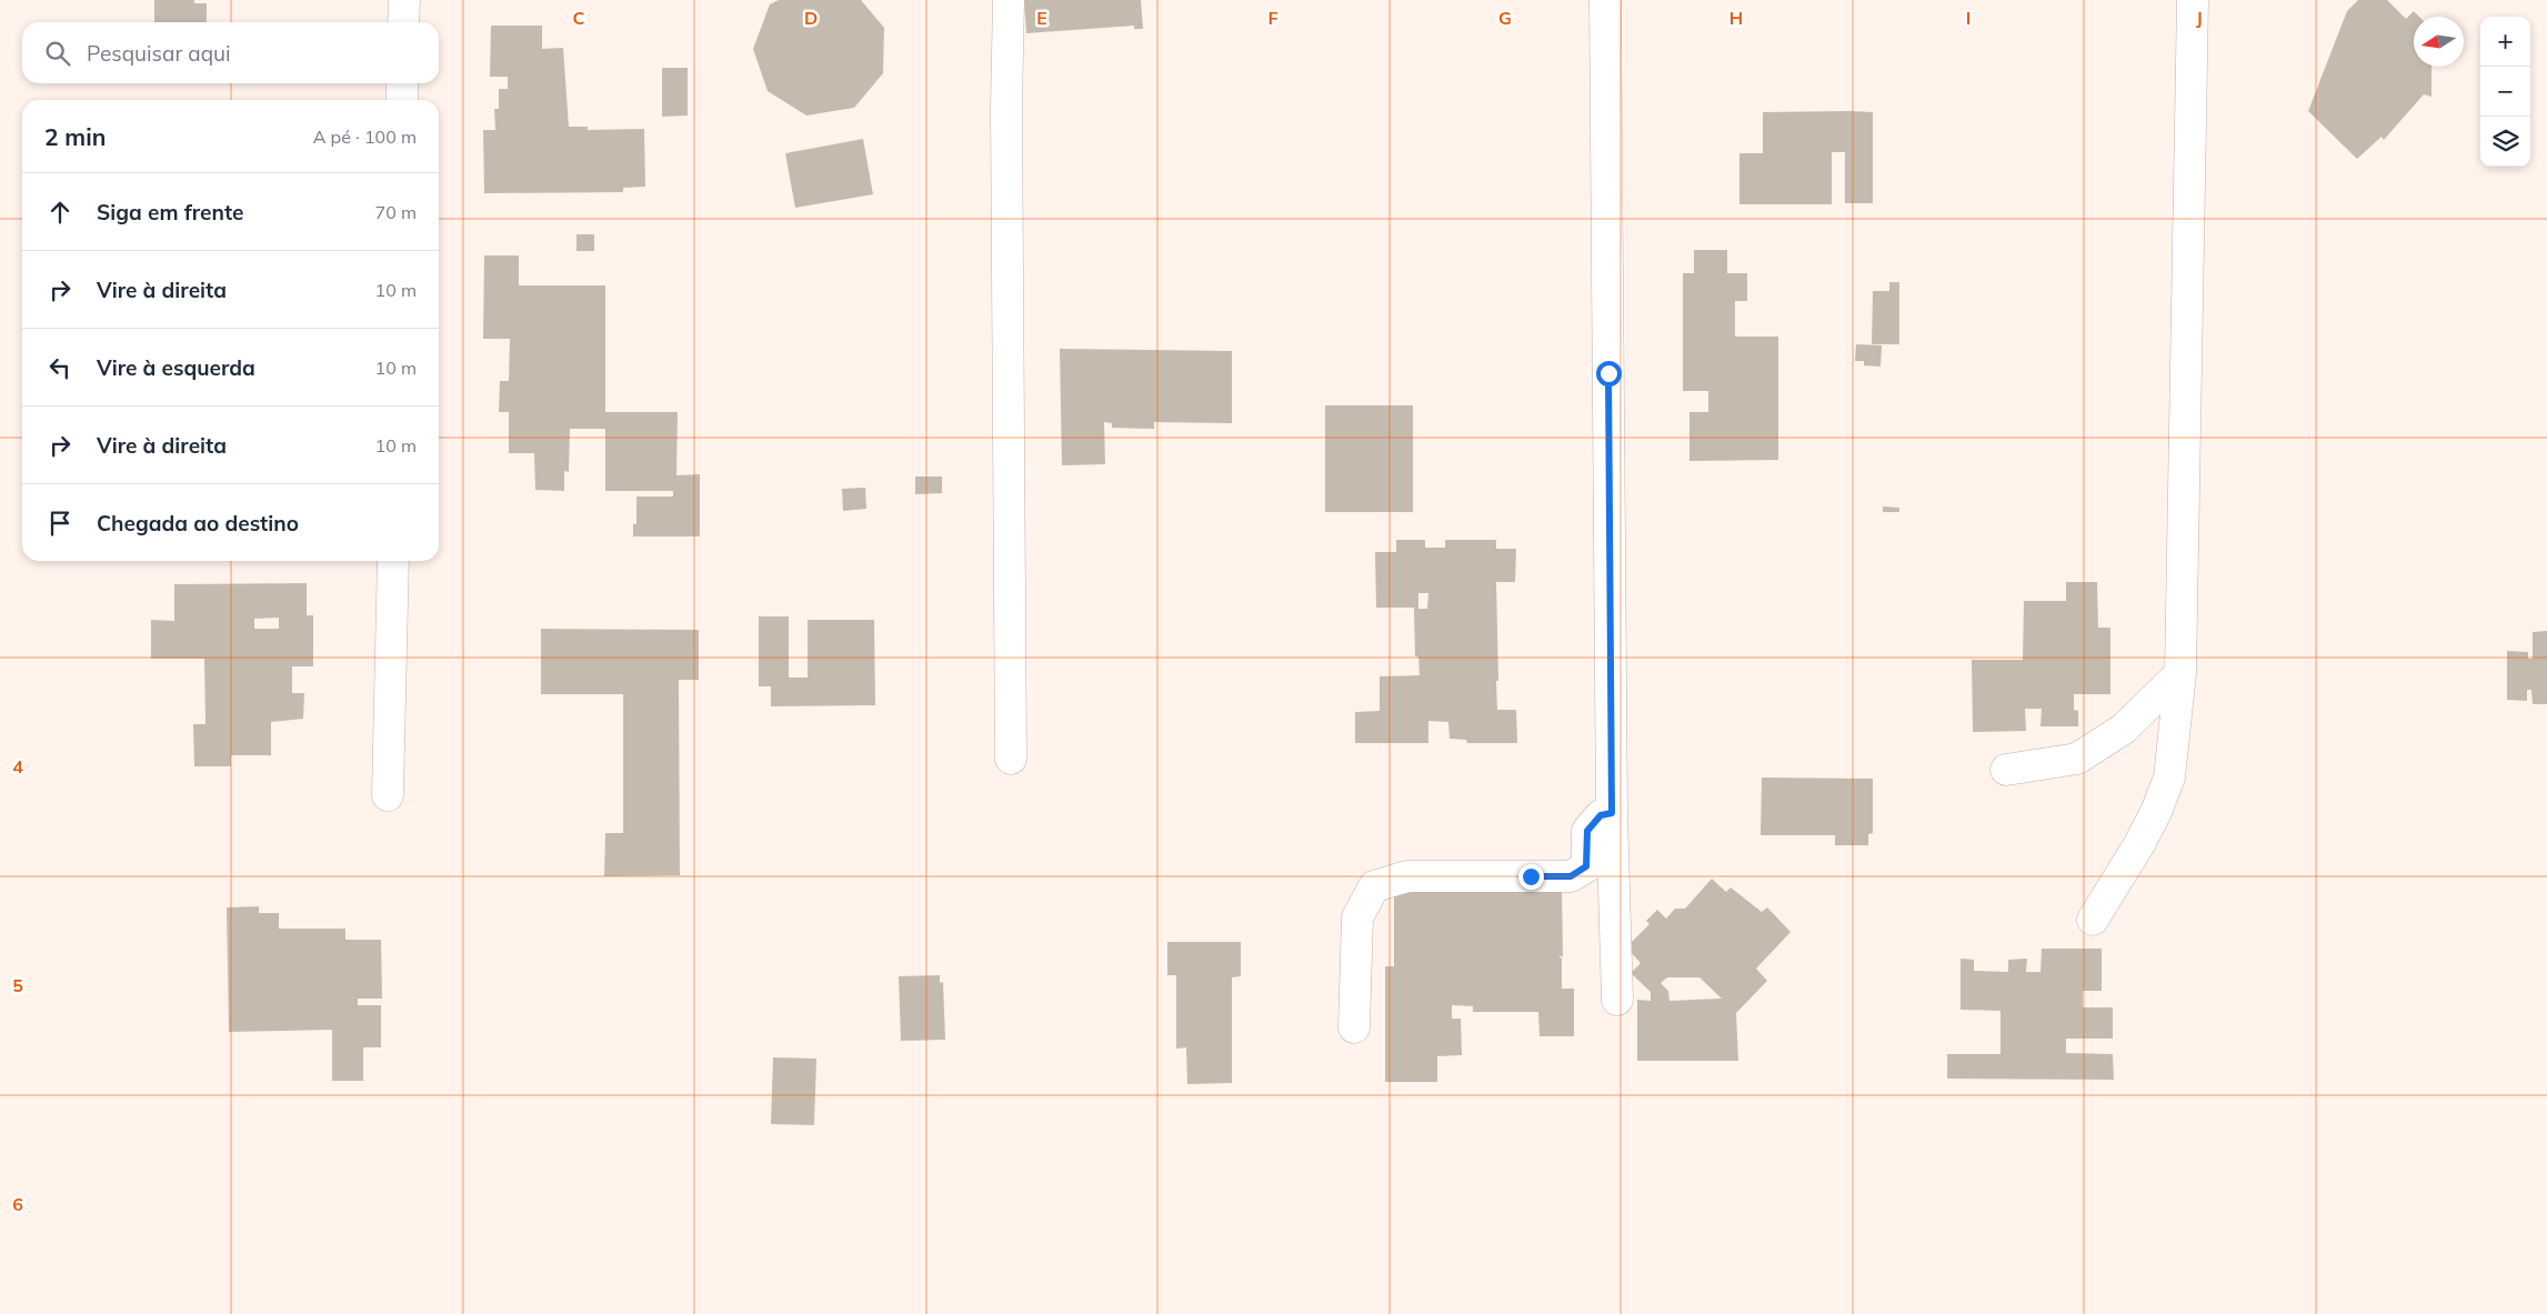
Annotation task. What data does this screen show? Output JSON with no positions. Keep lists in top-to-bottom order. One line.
{"north":"left","page":{"map_buttons":["+","−"],"search":"Pesquisar aqui","heading":["2 min","A pé · 100 m"],"list":[["Siga em frente","70 m"],["Vire à direita","10 m"],["Vire à esquerda","10 m"],["Vire à direita","10 m"],"Chegada ao destino"]},"grid":{"columns":["C","D","E","F","G","H","I","J"],"rows":["4","5","6"]}}
